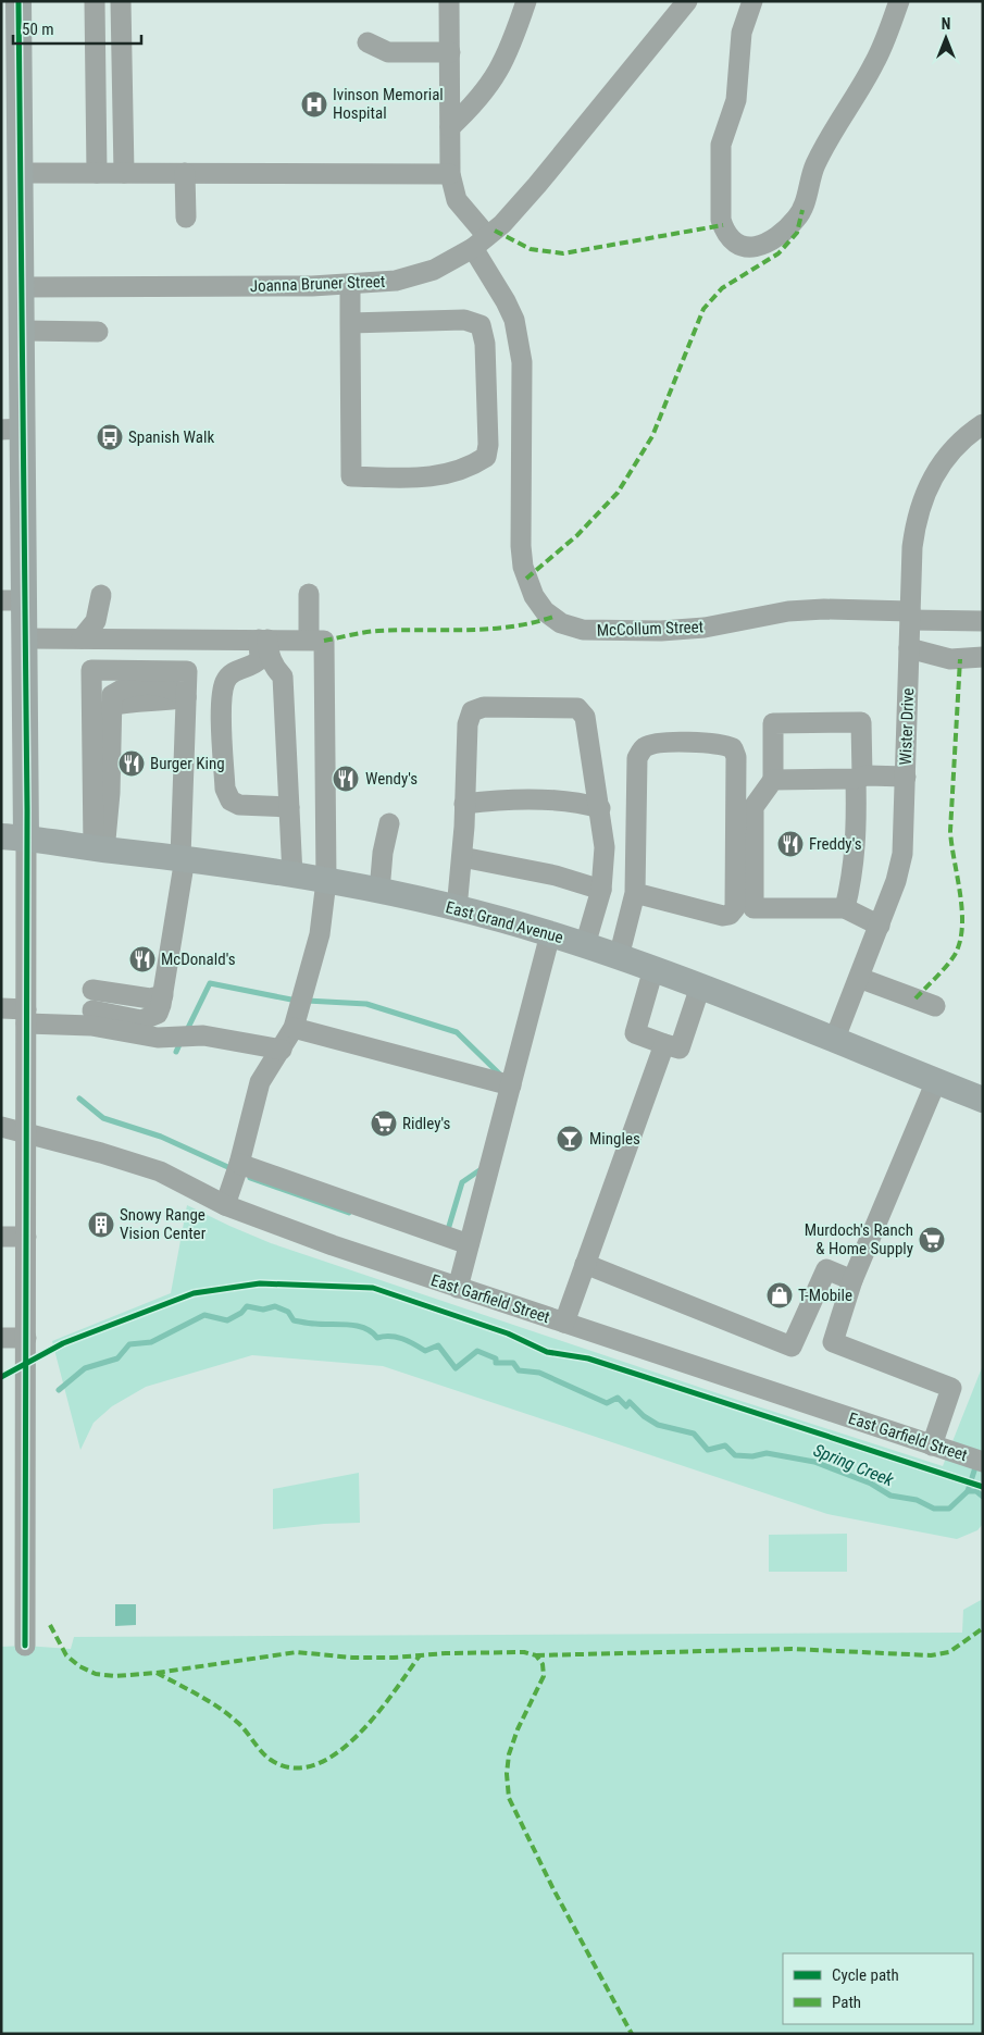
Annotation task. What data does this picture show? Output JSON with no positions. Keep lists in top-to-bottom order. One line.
{"streets":{"main road":["East Grand Avenue"],"street":["Joanna Bruner Street","McCollum Street","Wister Drive","East Garfield Street"]},"crossings":[["Joanna Bruner Street","McCollum Street"],["McCollum Street","Wister Drive"],["Wister Drive","East Grand Avenue"]],"water":["Spring Creek"],"places":{"hospital":["Ivinson Memorial Hospital"],"bus stop":["Spanish Walk"],"restaurant":["Burger King","Wendy's","Freddy's","McDonald's"],"supermarket":["Ridley's","Murdoch's Ranch & Home Supply"],"bar":["Mingles"],"building":["Snowy Range Vision Center"],"shop":["T-Mobile"]},"legend":["Cycle path","Path"],"scale_bar":"50 m","north":"top"}
